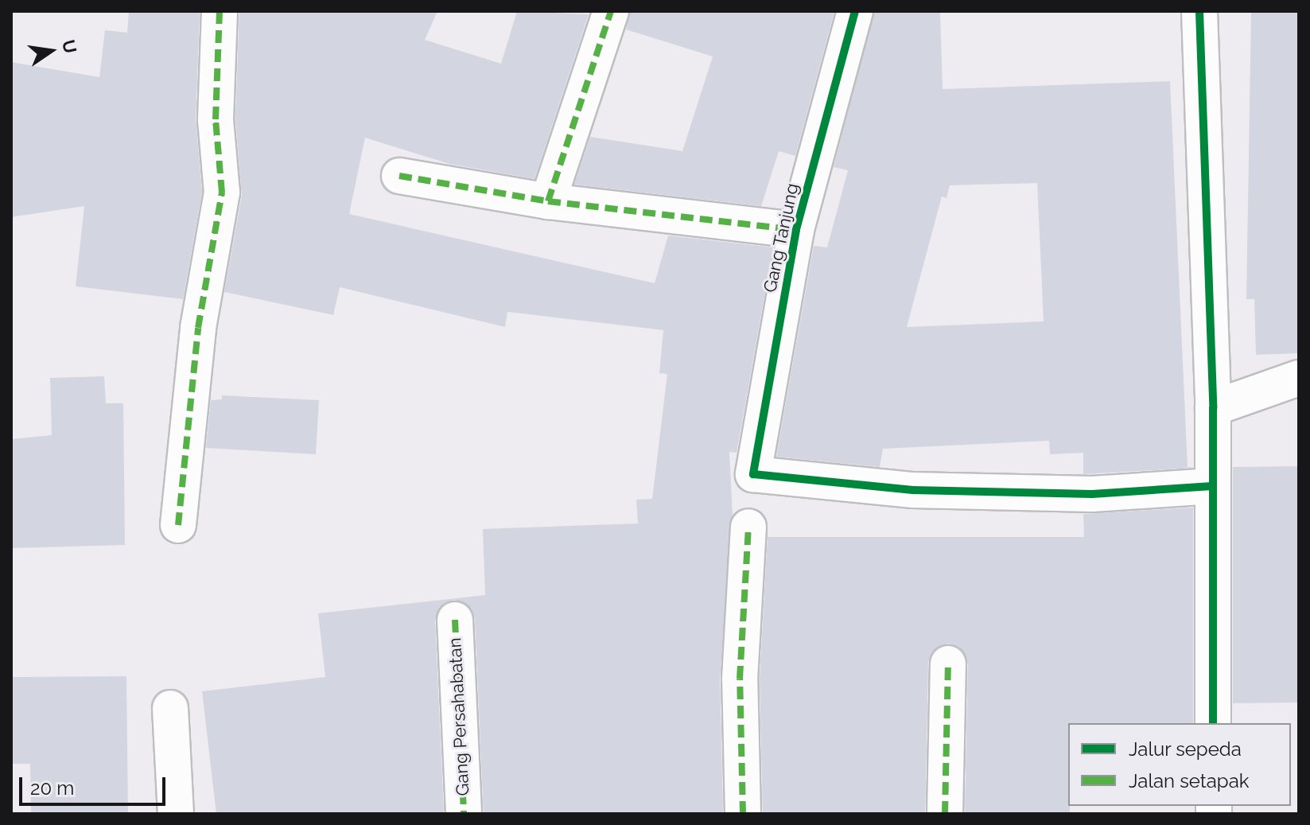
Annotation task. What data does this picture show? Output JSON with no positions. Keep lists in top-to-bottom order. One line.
{"streets":{"street":["Gang Tanjung","Gang Persahabatan"]},"legend":["Jalur sepeda","Jalan setapak"],"scale_bar":"20 m","north":"right"}
